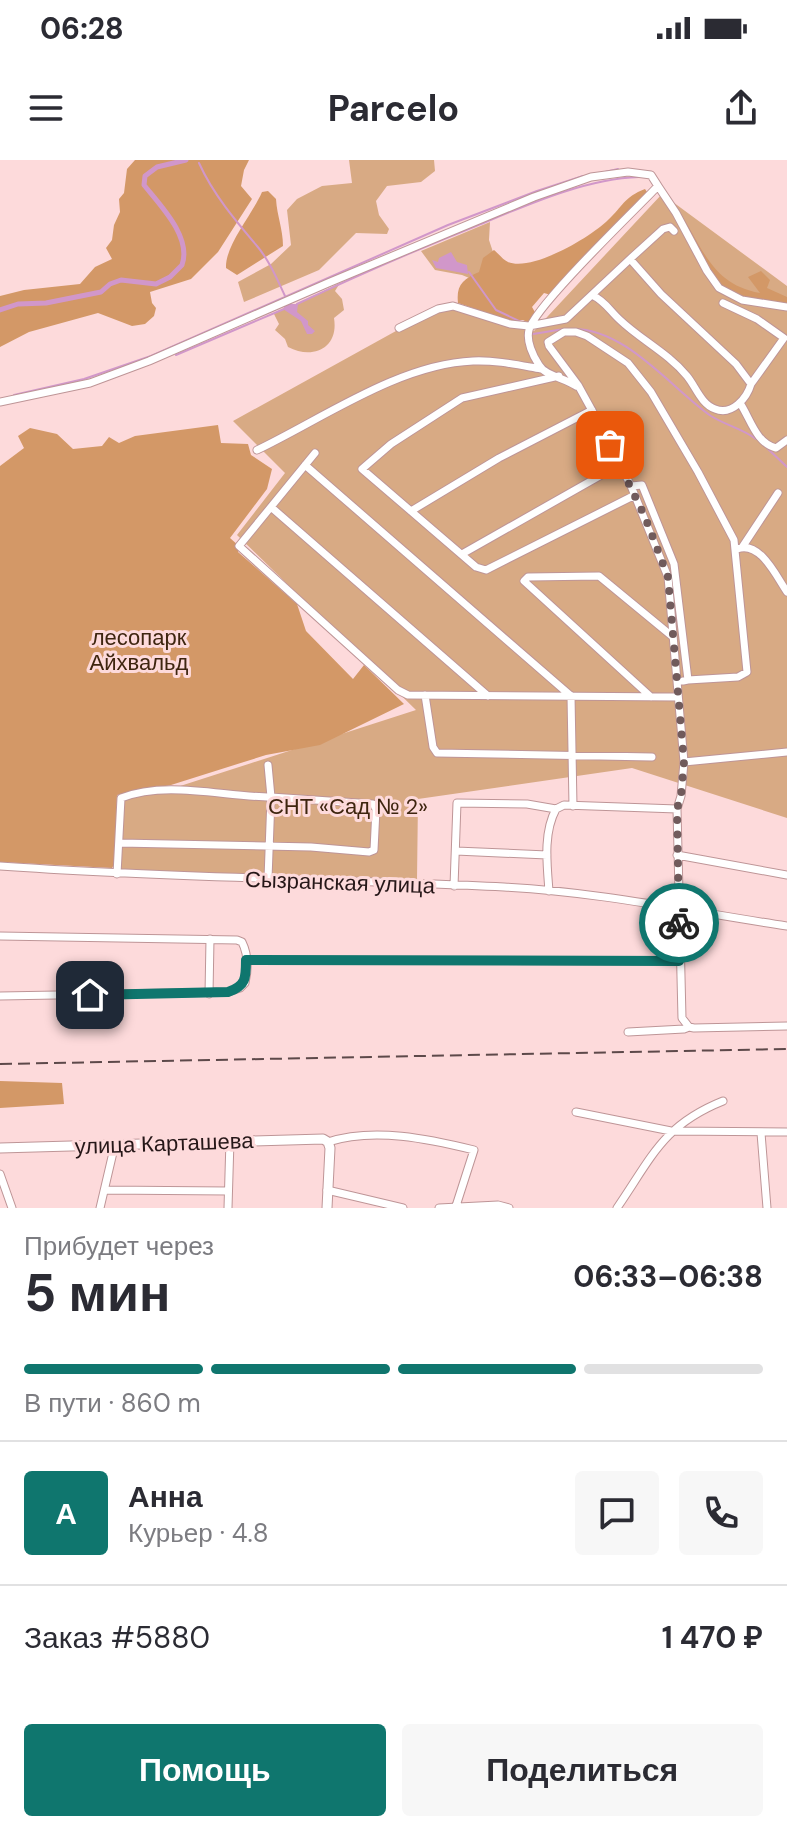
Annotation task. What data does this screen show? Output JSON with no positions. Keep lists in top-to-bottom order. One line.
{"streets":{"main road":["улица Карташева"],"street":["Сызранская улица"]},"parks":["лесопарк Айхвальд","СНТ «Сад № 2»"],"page":{"status":"06:28","header":"Parcelo","heading":["5 мин","Прибудет через","06:33–06:38"],"panel":["Анна","Курьер · 4.8","Заказ #5880","1 470 ₽"],"bar":"В пути · 860 m","round":"А","buttons":["Помощь","Поделиться"]}}
